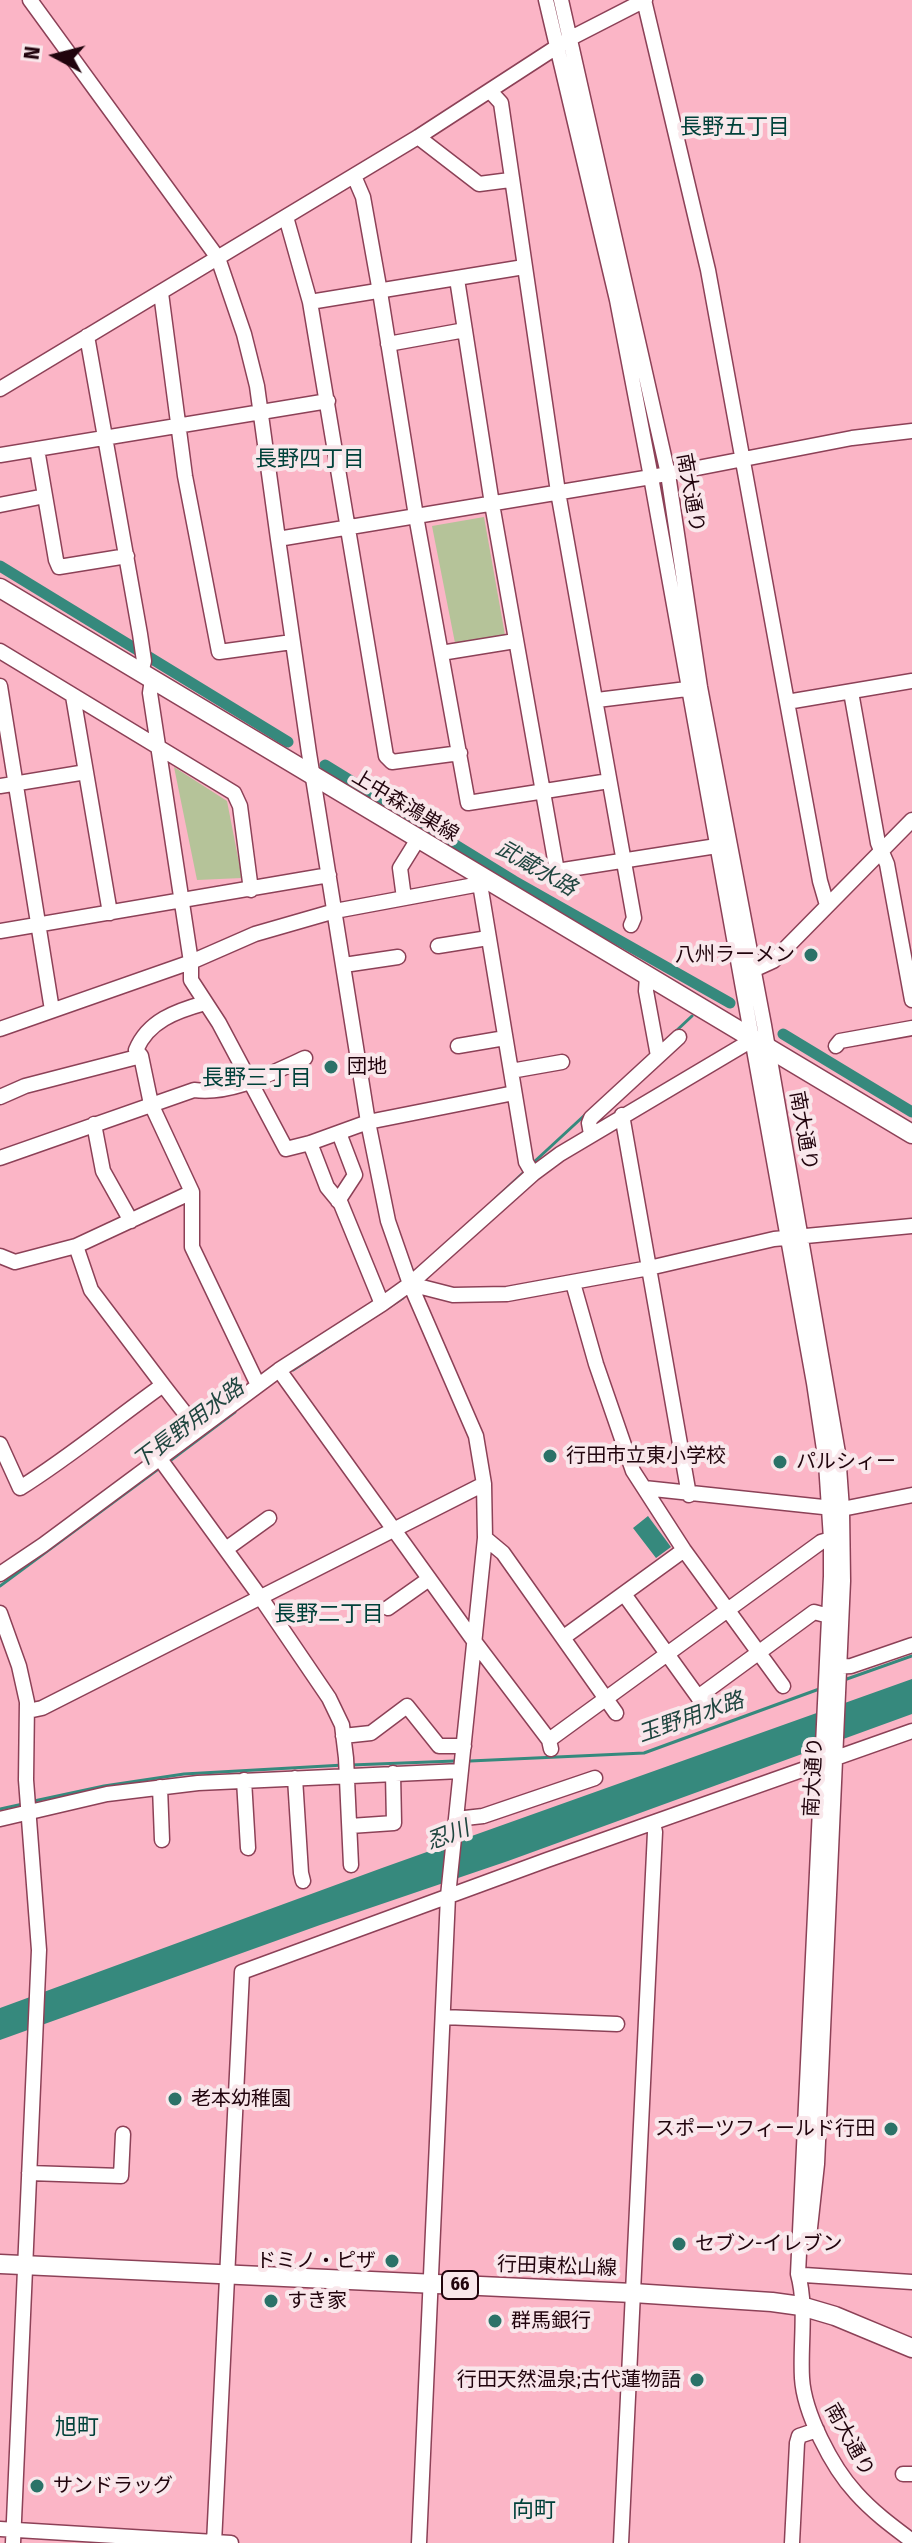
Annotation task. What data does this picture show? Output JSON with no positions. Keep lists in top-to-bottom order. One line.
{"streets":{"main road":["上中森鴻巣線","行田東松山線","66"],"street":["南大通り"]},"crossings":[["南大通り","上中森鴻巣線"],["南大通り","行田東松山線"]],"districts":["長野五丁目","長野四丁目","長野三丁目","長野二丁目","旭町","向町"],"water":["武蔵水路","下長野用水路","玉野用水路","忍川"],"places":["八州ラーメン","団地","行田市立東小学校","パルシィー","老本幼稚園","スポーツフィールド行田","セブン-イレブン","ドミノ・ピザ","すき家","群馬銀行","行田天然温泉;古代蓮物語","サンドラッグ"],"north":"left"}
